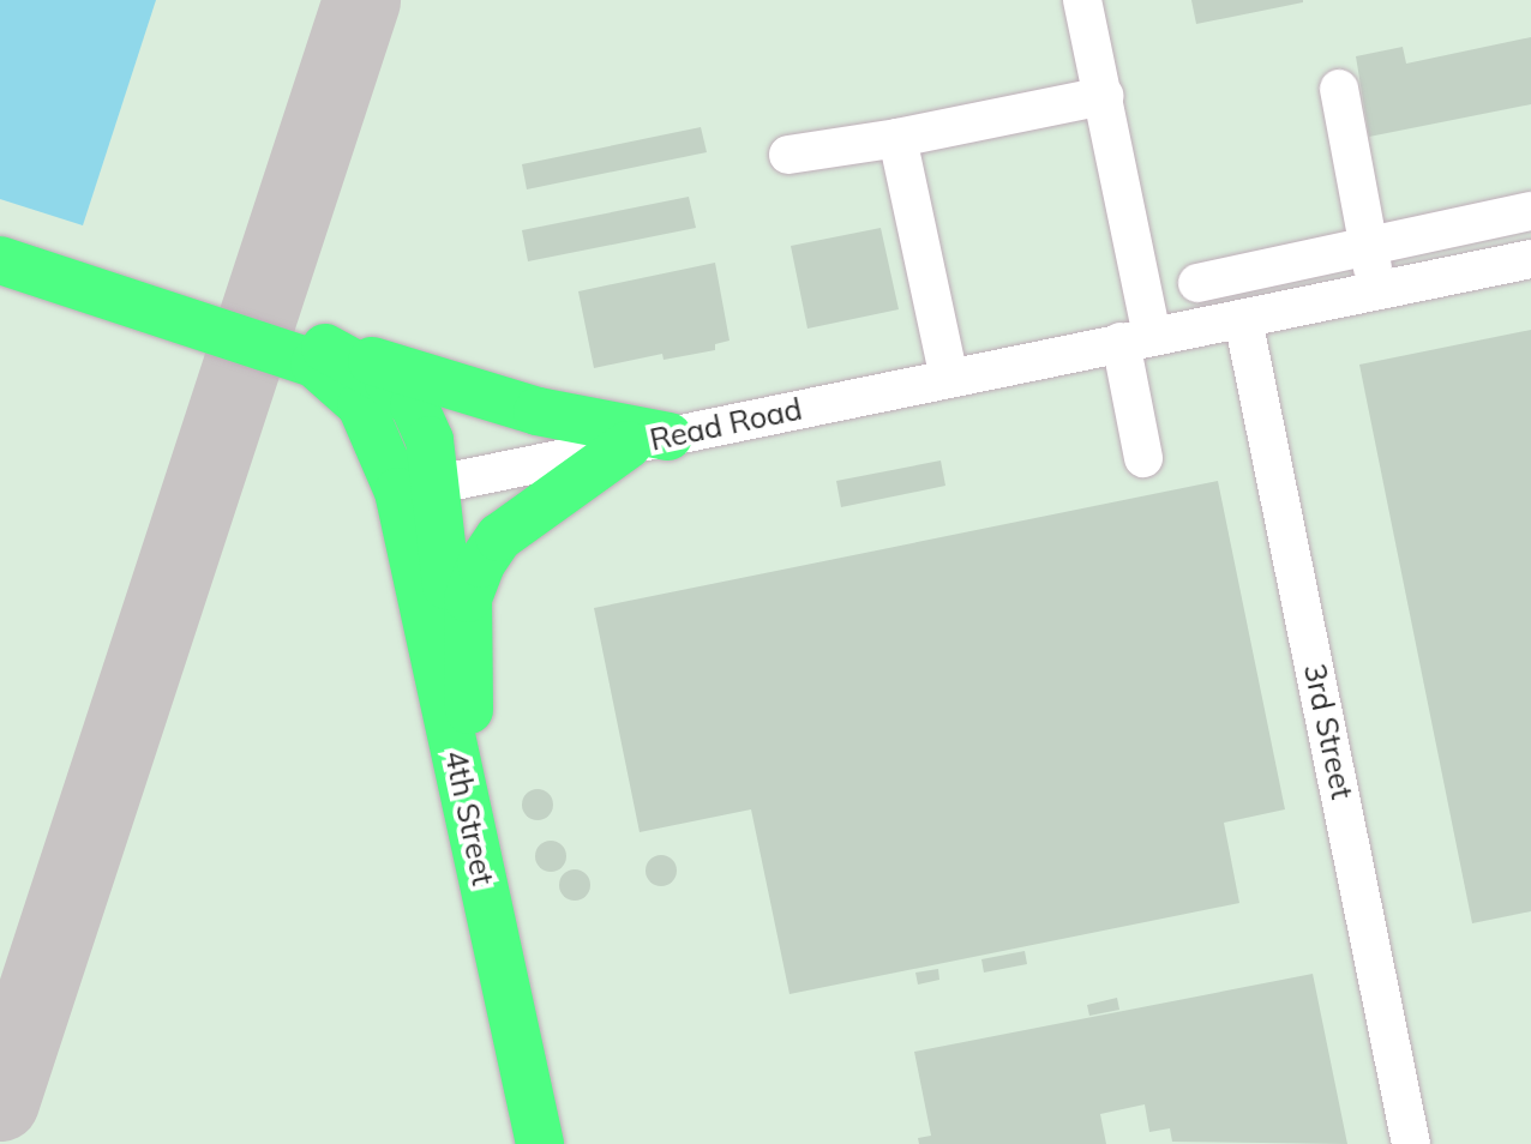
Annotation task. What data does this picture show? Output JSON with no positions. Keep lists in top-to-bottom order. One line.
{"streets":{"main road":["4th Street"],"street":["Read Road","3rd Street"]},"crossings":[["Read Road","3rd Street"],["Read Road","4th Street"]]}
